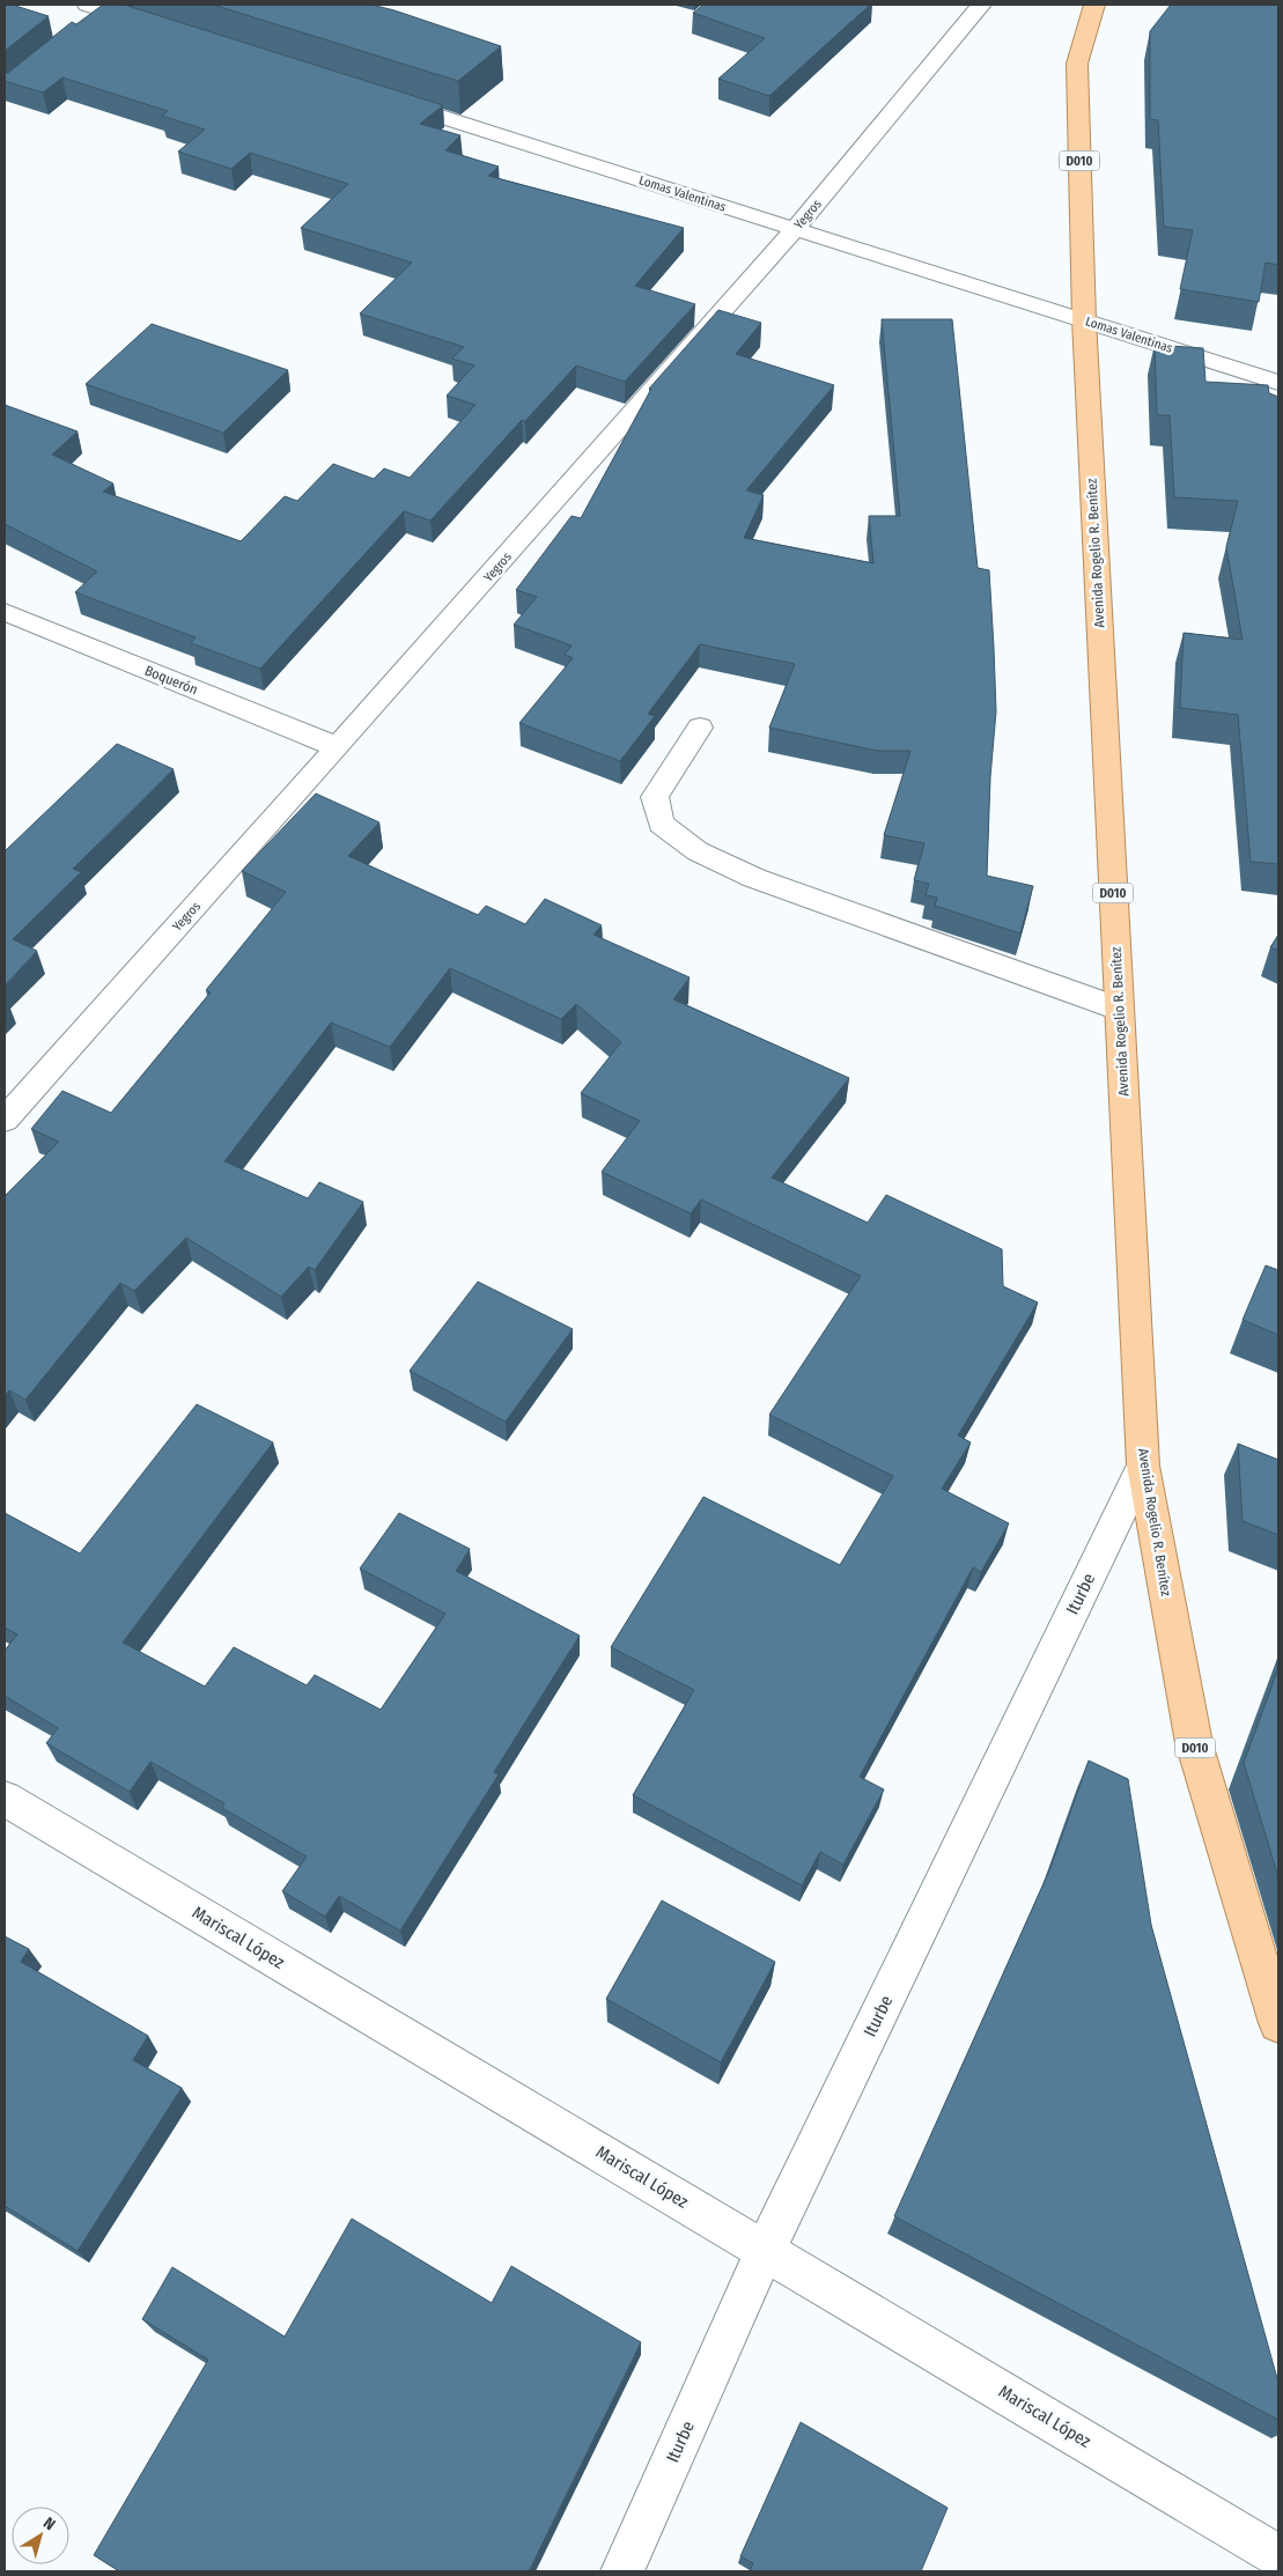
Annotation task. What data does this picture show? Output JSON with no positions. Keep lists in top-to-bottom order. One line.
{"streets":{"main road":["D010","Avenida Rogelio R. Benítez"],"street":["Lomas Valentinas","Yegros","Boquerón","Iturbe","Mariscal López"]},"crossings":[["Lomas Valentinas","Yegros"],["Lomas Valentinas","Avenida Rogelio R. Benítez"],["Yegros","Boquerón"],["Avenida Rogelio R. Benítez","Iturbe"],["Iturbe","Mariscal López"]],"north":"top right"}
